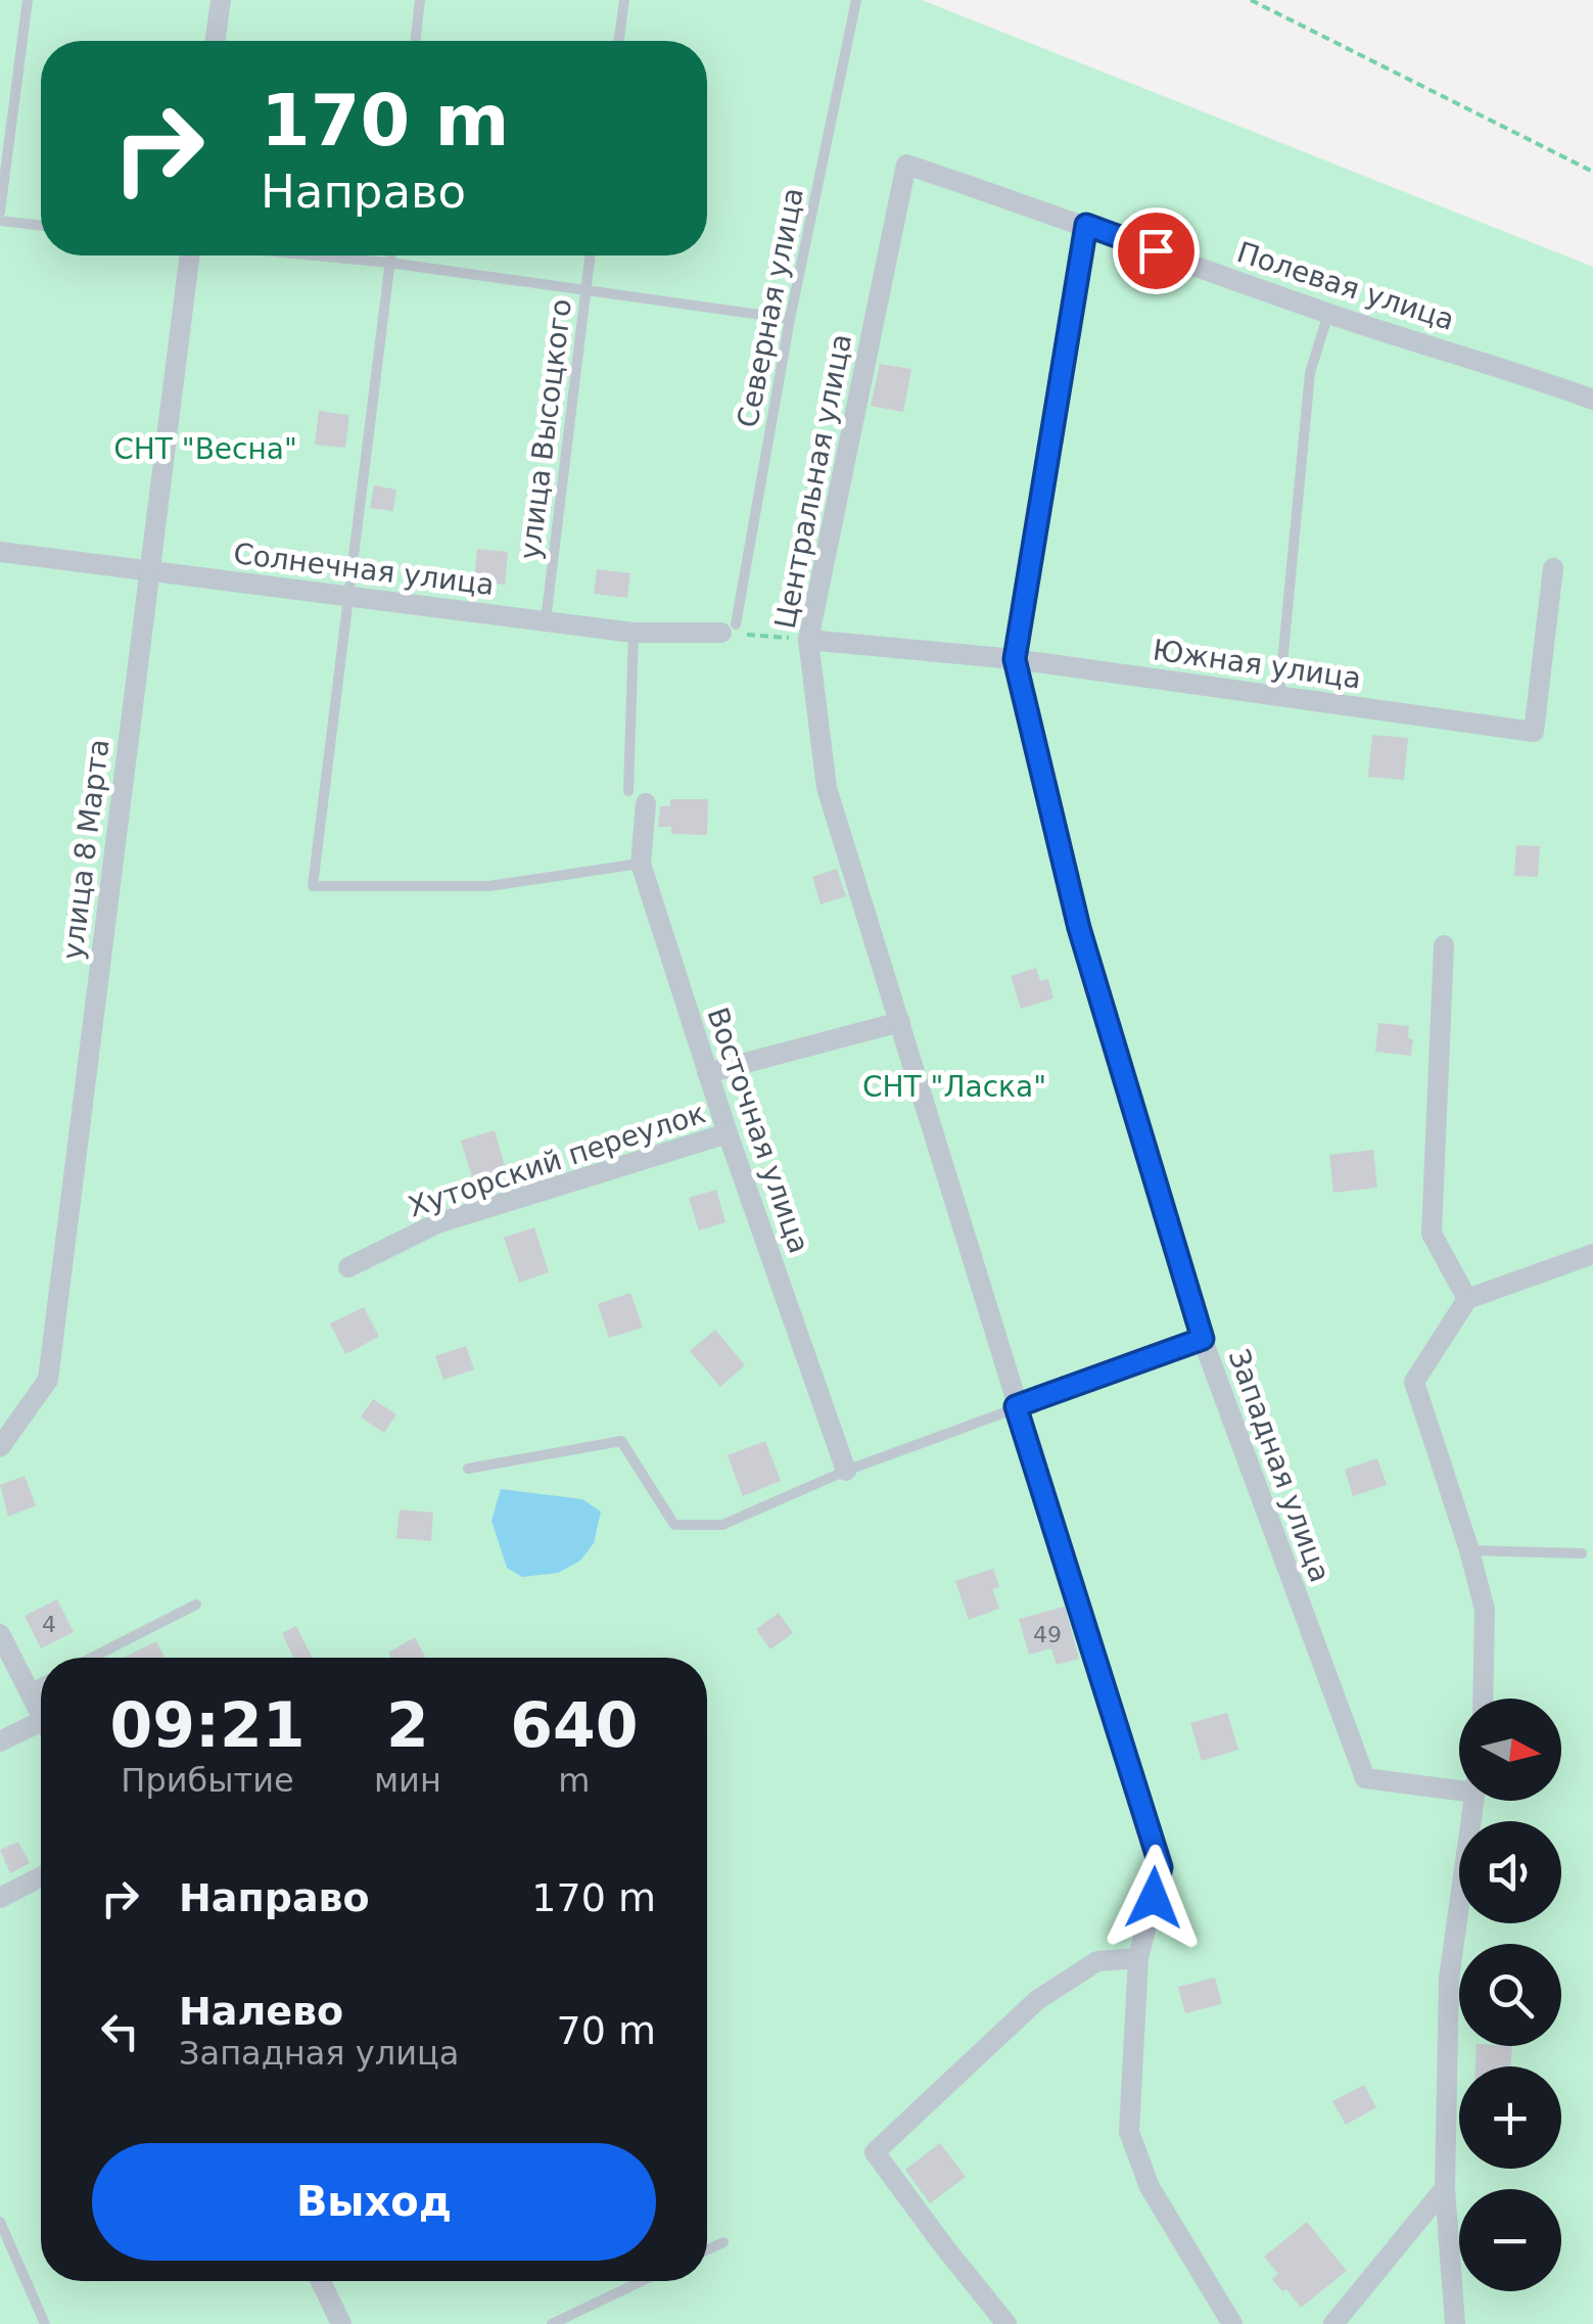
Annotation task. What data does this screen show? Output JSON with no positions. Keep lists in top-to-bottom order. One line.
{"streets":{"street":["Полевая улица","Центральная улица","Солнечная улица","Южная улица","улица 8 Марта","Восточная улица","Хуторский переулок","Западная улица"],"lane":["Северная улица","улица Высоцкого"]},"crossings":[["Полевая улица","Центральная улица"],["Полевая улица","Западная улица"],["Северная улица","Солнечная улица"],["улица Высоцкого","Солнечная улица"],["Центральная улица","Южная улица"],["Солнечная улица","улица 8 Марта"],["Южная улица","Западная улица"],["Восточная улица","Хуторский переулок"]],"parks":["СНТ \"Весна\"","СНТ \"Ласка\""],"house_numbers":["4","49"],"north":"right","page":{"turn":["170 m","Направо"],"eta":["09:21","Прибытие","2","мин","640","m"],"map_buttons":["+","−"],"list":[{"name":"Направо","value":"170 m"},{"name":"Налево","note":"Западная улица","value":"70 m"}],"buttons":"Выход"}}
